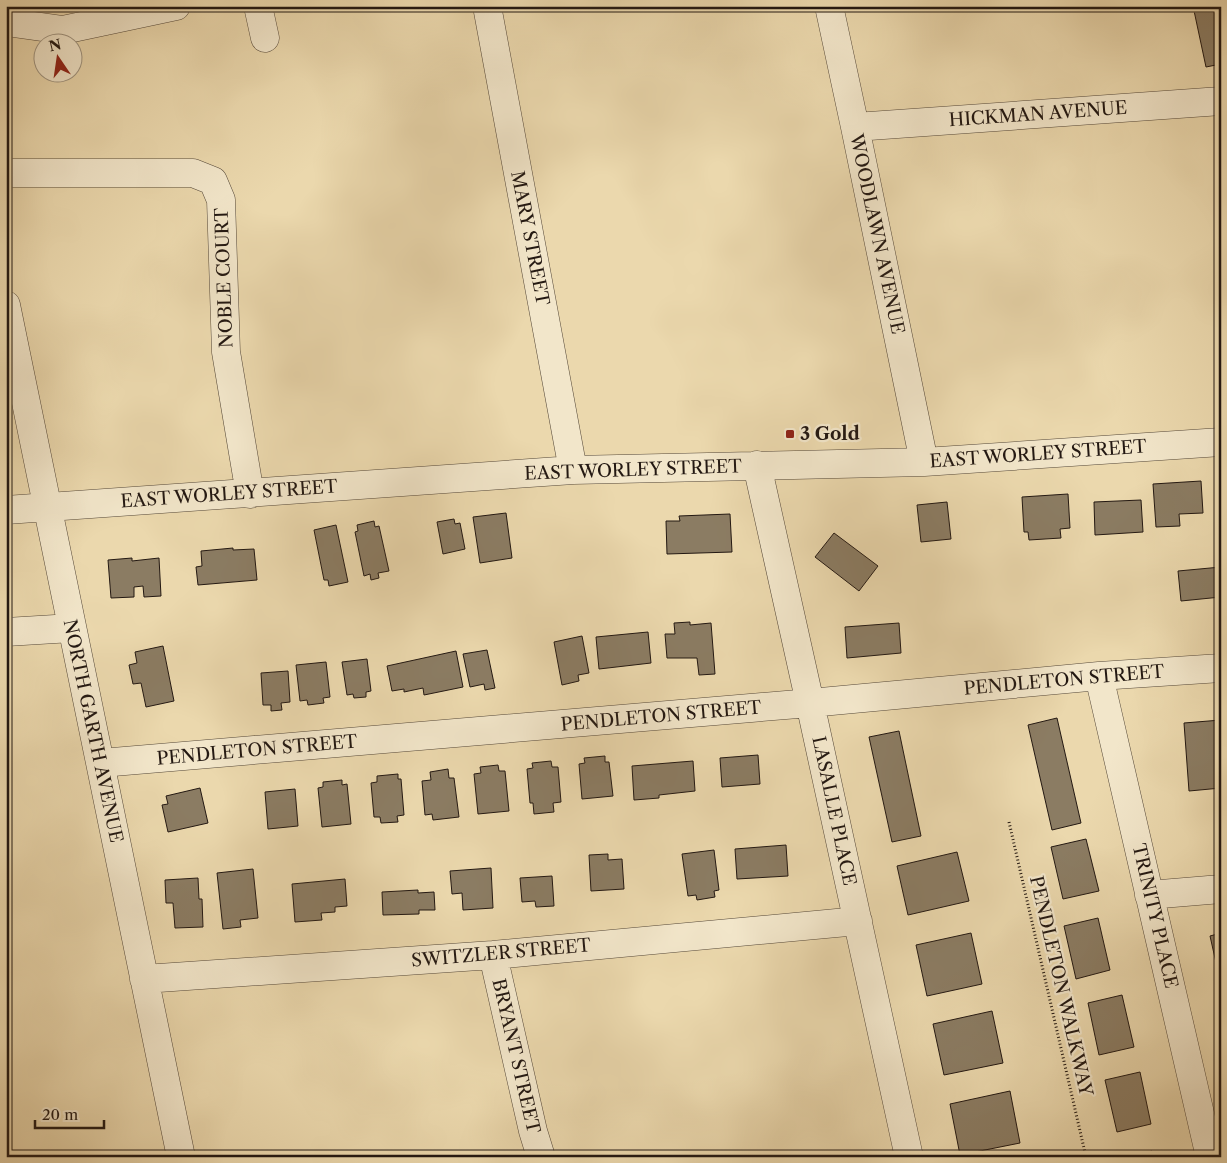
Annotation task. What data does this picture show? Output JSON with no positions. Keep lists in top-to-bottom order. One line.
{"streets":{"street":["HICKMAN AVENUE","WOODLAWN AVENUE","MARY STREET","NOBLE COURT","EAST WORLEY STREET","PENDLETON STREET","NORTH GARTH AVENUE","LASALLE PLACE","TRINITY PLACE","SWITZLER STREET","BRYANT STREET"],"path":["PENDLETON WALKWAY"]},"crossings":[["HICKMAN AVENUE","WOODLAWN AVENUE"],["WOODLAWN AVENUE","EAST WORLEY STREET"],["MARY STREET","EAST WORLEY STREET"],["NOBLE COURT","EAST WORLEY STREET"],["EAST WORLEY STREET","NORTH GARTH AVENUE"],["EAST WORLEY STREET","LASALLE PLACE"],["PENDLETON STREET","NORTH GARTH AVENUE"],["PENDLETON STREET","LASALLE PLACE"],["PENDLETON STREET","TRINITY PLACE"],["NORTH GARTH AVENUE","SWITZLER STREET"],["LASALLE PLACE","SWITZLER STREET"],["SWITZLER STREET","BRYANT STREET"]],"places":{"transit":["3 Gold"]},"scale_bar":"20 m","north":"top"}
